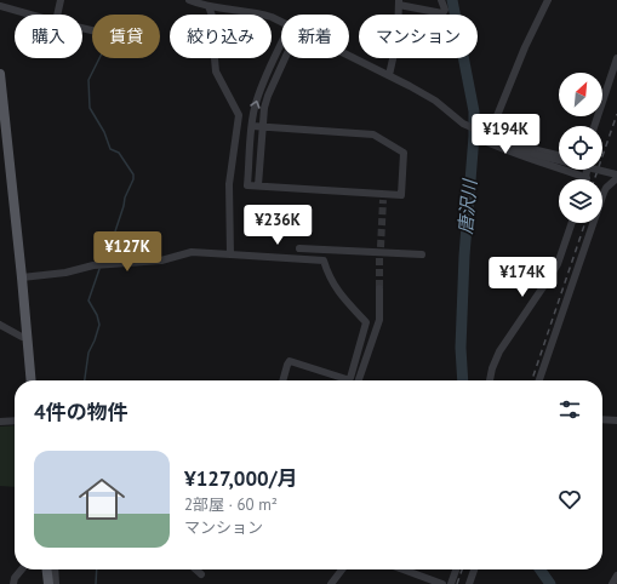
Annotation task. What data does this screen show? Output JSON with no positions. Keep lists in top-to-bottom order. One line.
{"water":["唐沢川"],"north":"top right","page":{"chip":["購入","賃貸","絞り込み","新着","マンション"],"price":["¥194K","¥236K","¥127K","¥174K"],"heading":"4件の物件","list":[{"name":"¥127,000/月","note":"2部屋 · 60 m² · マンション"}]}}
